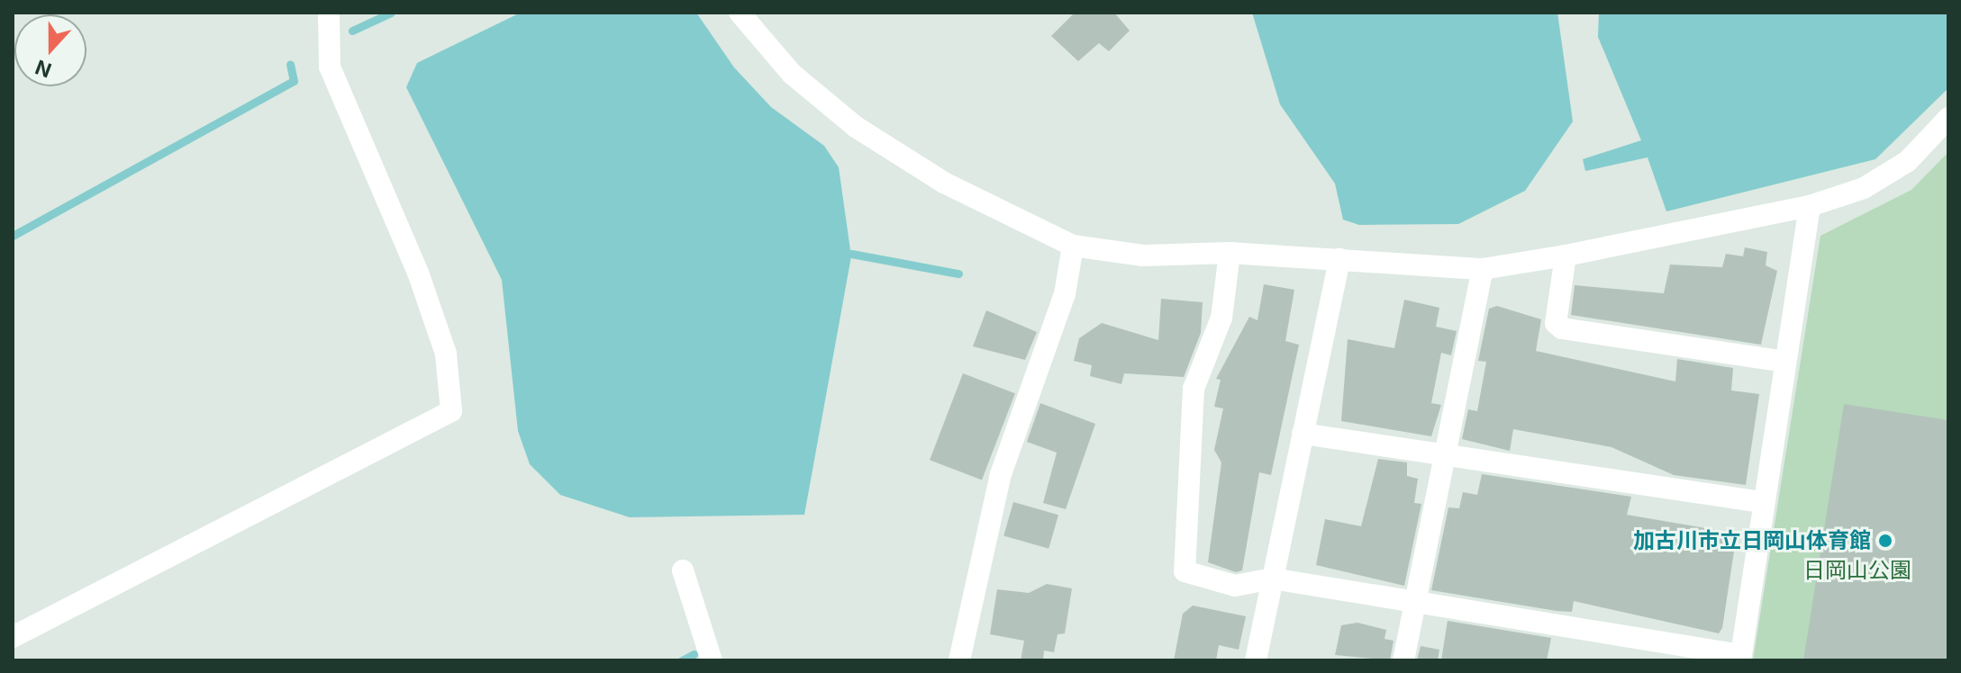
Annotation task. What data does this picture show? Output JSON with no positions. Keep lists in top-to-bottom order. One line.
{"parks":["日岡山公園"],"places":["加古川市立日岡山体育館"],"north":"bottom"}
